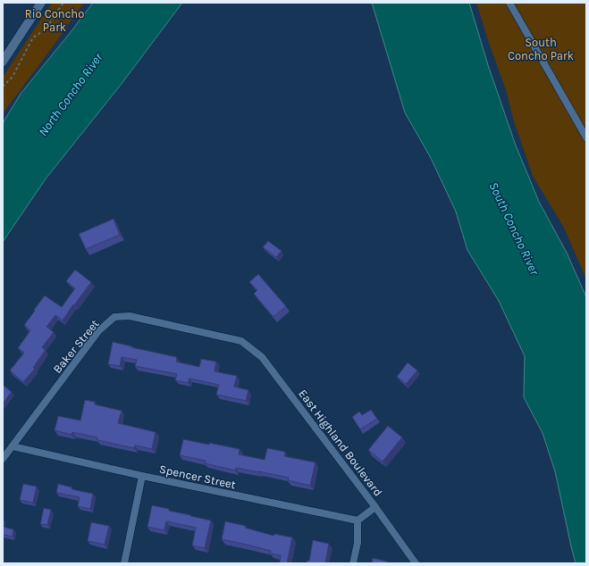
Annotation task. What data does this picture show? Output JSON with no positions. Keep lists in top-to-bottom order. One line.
{"streets":{"street":["Baker Street","East Highland Boulevard","Spencer Street"]},"crossings":[["Baker Street","East Highland Boulevard"],["Baker Street","Spencer Street"]],"water":["North Concho River","South Concho River"],"parks":["Rio Concho Park","South Concho Park"]}
